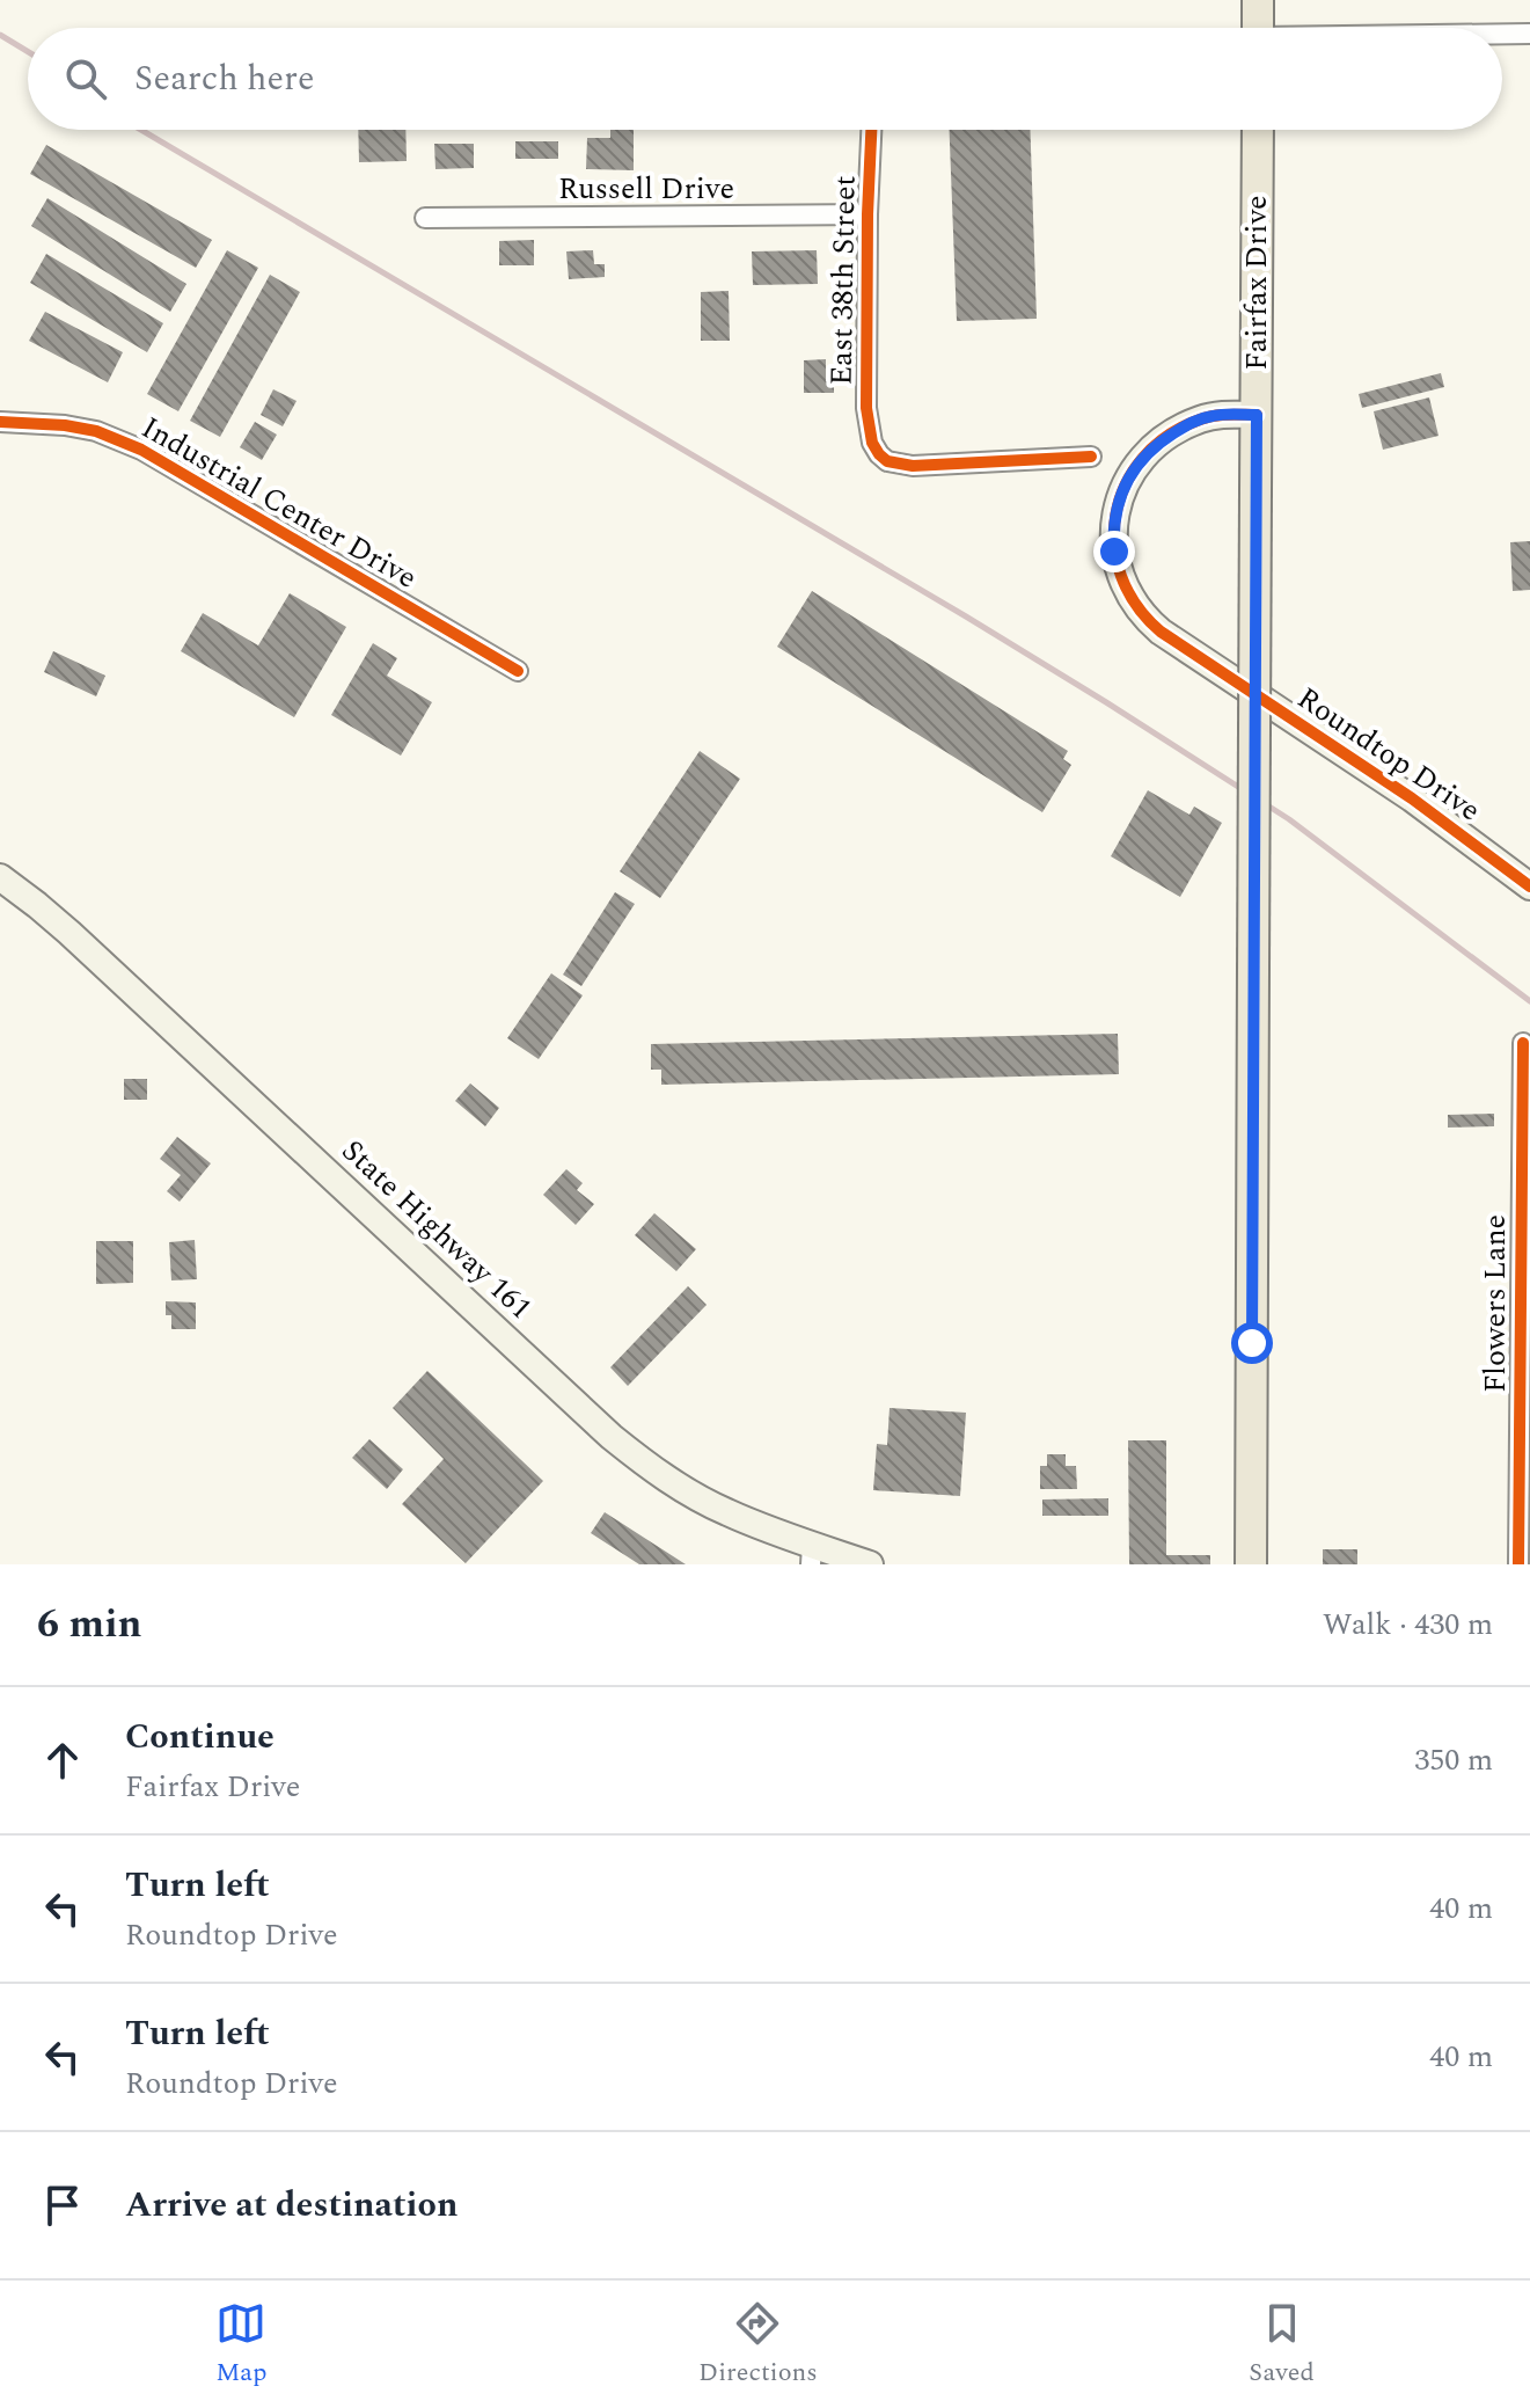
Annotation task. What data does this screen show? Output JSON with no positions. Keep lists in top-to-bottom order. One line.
{"streets":{"main road":["Fairfax Drive","Roundtop Drive","State Highway 161"],"street":["Russell Drive","East 38th Street","Industrial Center Drive","Flowers Lane"]},"crossings":[["Russell Drive","East 38th Street"],["Fairfax Drive","Roundtop Drive"]],"page":{"search":"Search here","heading":["6 min","Walk · 430 m"],"list":[["Continue","Fairfax Drive","350 m"],["Turn left","Roundtop Drive","40 m"],["Turn left","Roundtop Drive","40 m"],"Arrive at destination"],"nav":["Map","Directions","Saved"]}}
